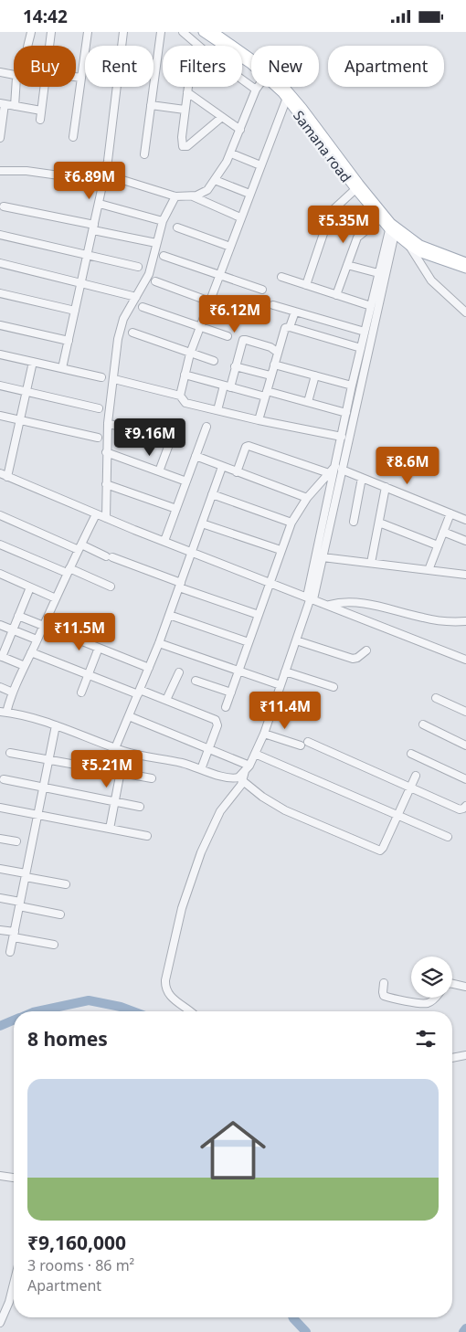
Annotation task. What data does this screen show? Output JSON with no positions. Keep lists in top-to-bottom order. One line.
{"streets":{"main road":["Samana road"]},"page":{"status":"14:42","chip":["Buy","Rent","Filters","New","Apartment"],"price":["₹6.89M","₹5.35M","₹6.12M","₹9.16M","₹8.6M","₹11.5M","₹11.4M","₹5.21M"],"heading":"8 homes","list":[{"name":"₹9,160,000","note":"3 rooms · 86 m² · Apartment"}]}}
